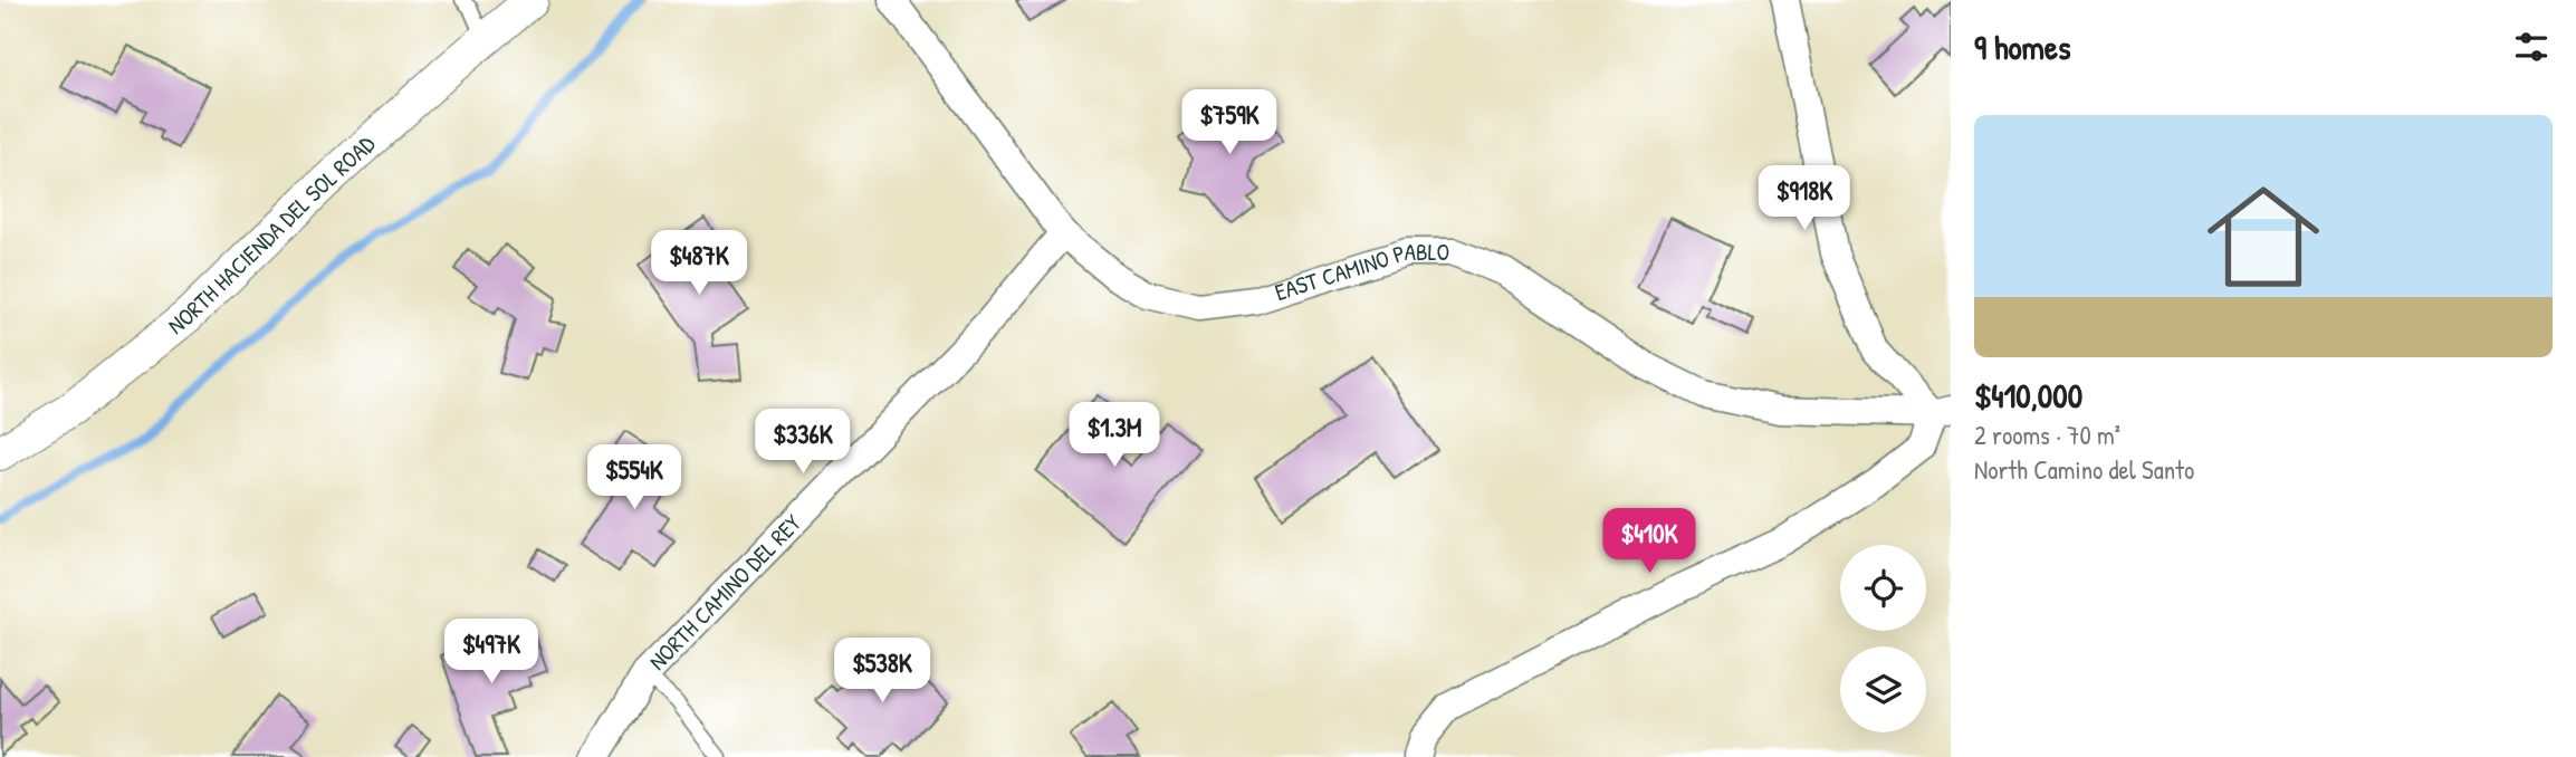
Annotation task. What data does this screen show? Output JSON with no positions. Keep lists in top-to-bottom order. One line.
{"streets":{"street":["NORTH HACIENDA DEL SOL ROAD","EAST CAMINO PABLO","NORTH CAMINO DEL REY"]},"crossings":[["EAST CAMINO PABLO","NORTH CAMINO DEL REY"]],"page":{"heading":"9 homes","price":["$759K","$918K","$487K","$1.3M","$336K","$554K","$410K","$497K","$538K"],"list":[{"name":"$410,000","note":"2 rooms · 70 m² · North Camino del Santo"}]}}
